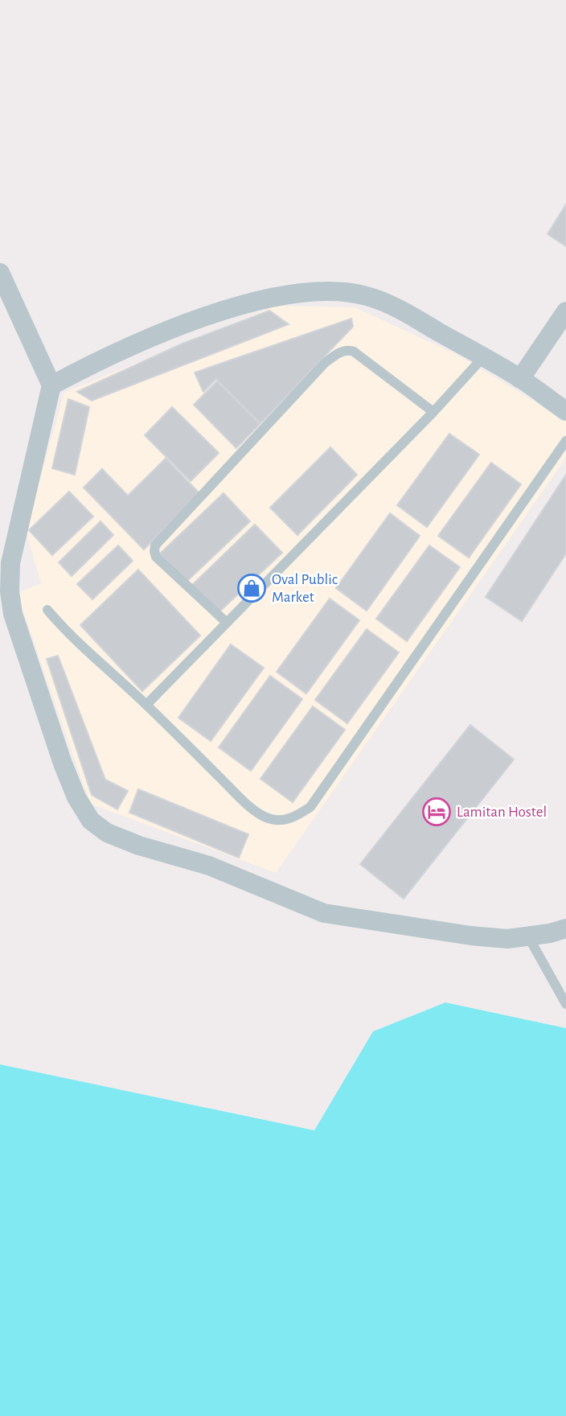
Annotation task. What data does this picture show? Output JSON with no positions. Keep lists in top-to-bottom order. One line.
{"places":{"shop":["Oval Public Market"],"hotel":["Lamitan Hostel"]}}
